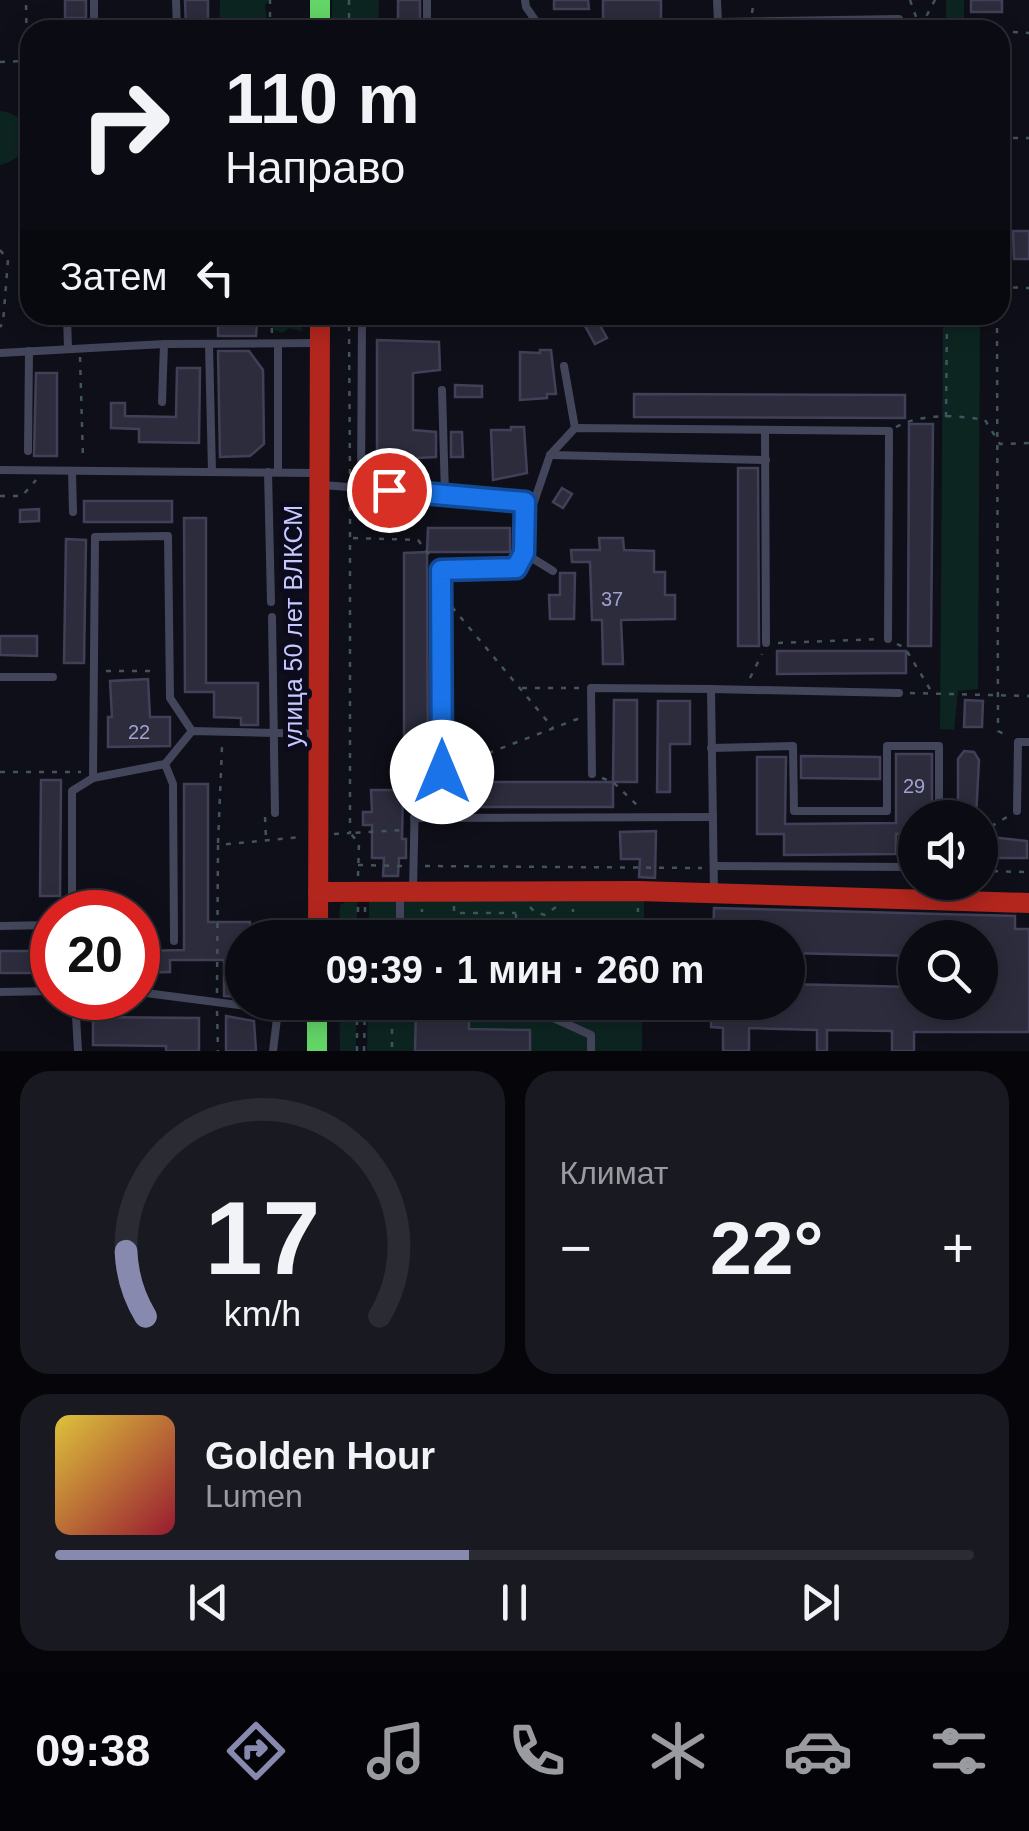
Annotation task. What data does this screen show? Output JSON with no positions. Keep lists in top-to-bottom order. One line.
{"streets":{"street":["улица 50 лет ВЛКСМ"]},"house_numbers":["37","22","29"],"page":{"turn":["110 m","Направо"],"then":"Затем","limit":"20","trip":"09:39 · 1 мин · 260 m","tile":"Климат","heat":["−","22°","+"],"song":["Golden Hour","Lumen"],"tabs":"09:38","gauge":["17","km/h"]}}
